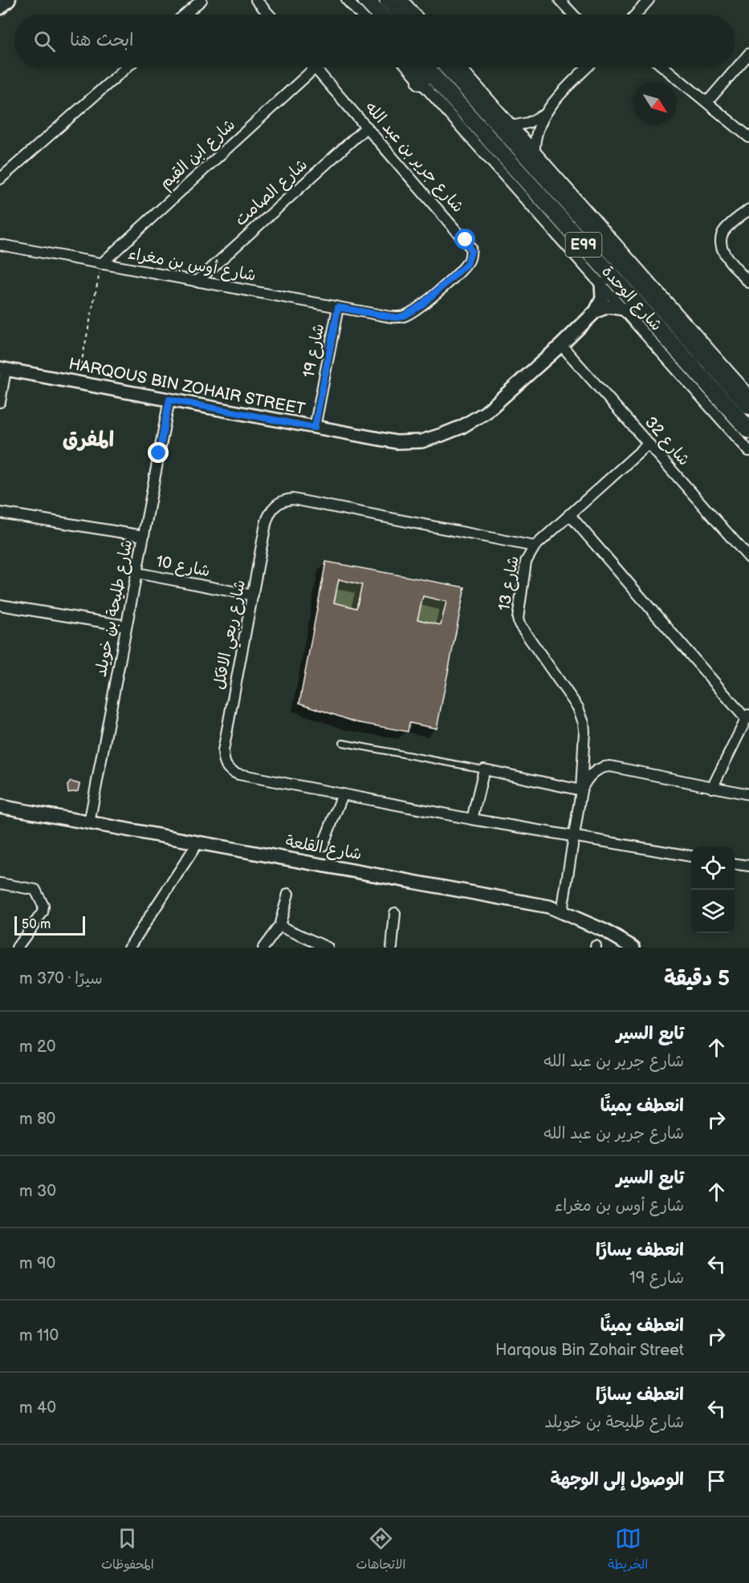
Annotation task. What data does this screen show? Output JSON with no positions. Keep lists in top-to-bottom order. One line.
{"streets":{"main road":["E99","شارع الوحدة"],"street":["شارع ابن القيم","شارع جرير بن عبد الله","شارع الصامت","شارع أوس بن مغراء","شارع 19","HARQOUS BIN ZOHAIR STREET","شارع 32","شارع 10","شارع 13","شارع طليحة بن خويلد","شارع ربعي الافكل","شارع القلعة"]},"crossings":[["شارع ابن القيم","شارع جرير بن عبد الله"],["شارع ابن القيم","شارع أوس بن مغراء"],["شارع جرير بن عبد الله","شارع الصامت"],["شارع جرير بن عبد الله","شارع أوس بن مغراء"],["شارع الصامت","شارع أوس بن مغراء"],["شارع أوس بن مغراء","شارع 19"],["شارع 19","HARQOUS BIN ZOHAIR STREET"],["HARQOUS BIN ZOHAIR STREET","شارع 32"],["HARQOUS BIN ZOHAIR STREET","شارع طليحة بن خويلد"],["شارع 32","شارع 13"],["شارع 10","شارع طليحة بن خويلد"],["شارع 10","شارع ربعي الافكل"],["شارع 13","شارع ربعي الافكل"],["شارع 13","شارع القلعة"],["شارع طليحة بن خويلد","شارع القلعة"]],"districts":["المفرق"],"scale_bar":"50 m","north":"bottom right","page":{"search":"ابحث هنا","scale":"50 m","heading":["5 دقيقة","سيرًا · 370 m"],"list":[["تابع السير","شارع جرير بن عبد الله","20 m"],["انعطف يمينًا","شارع جرير بن عبد الله","80 m"],["تابع السير","شارع أوس بن مغراء","30 m"],["انعطف يسارًا","شارع 19","90 m"],["انعطف يمينًا","Harqous Bin Zohair Street","110 m"],["انعطف يسارًا","شارع طليحة بن خويلد","40 m"],"الوصول إلى الوجهة"],"nav":["الخريطة","الاتجاهات","المحفوظات"]}}
